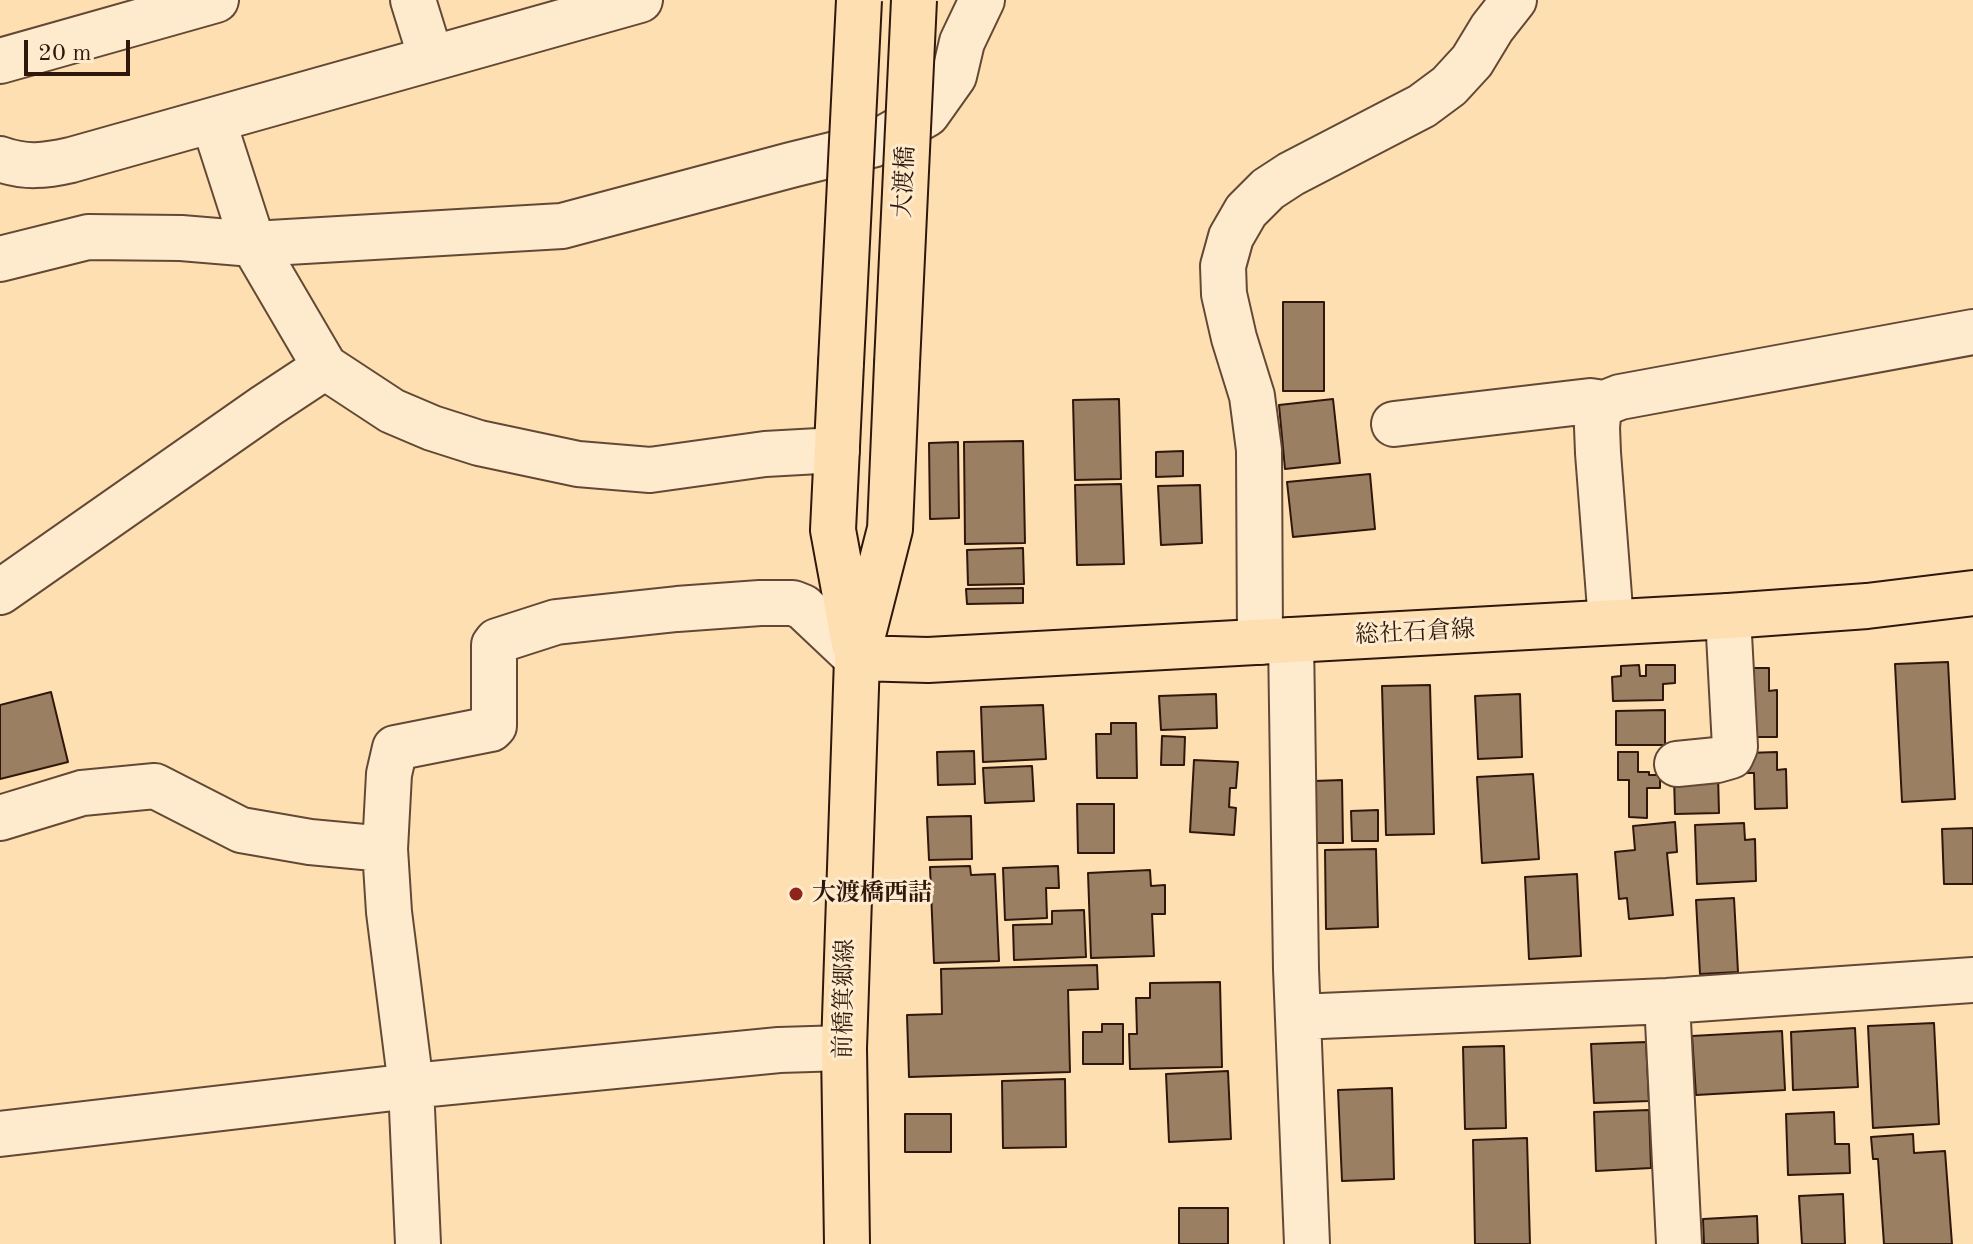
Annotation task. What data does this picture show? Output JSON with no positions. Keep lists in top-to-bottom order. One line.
{"streets":{"main road":["大渡橋","総社石倉線","前橋箕郷線"]},"crossings":[["大渡橋","前橋箕郷線"],["総社石倉線","前橋箕郷線"]],"places":["大渡橋西詰"],"scale_bar":"20 m"}
